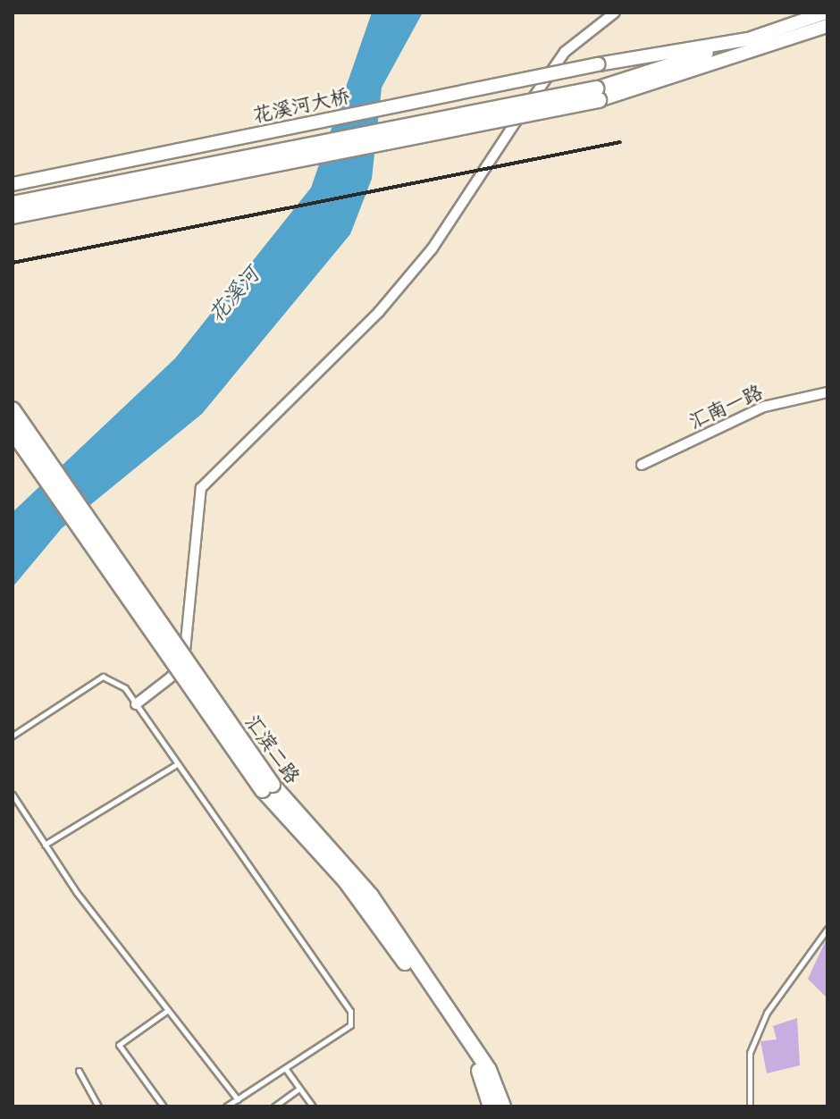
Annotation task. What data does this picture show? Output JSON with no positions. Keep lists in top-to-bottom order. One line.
{"streets":{"main road":["花溪河大桥","汇滨二路"],"street":["汇南一路"]},"water":["花溪河"]}
